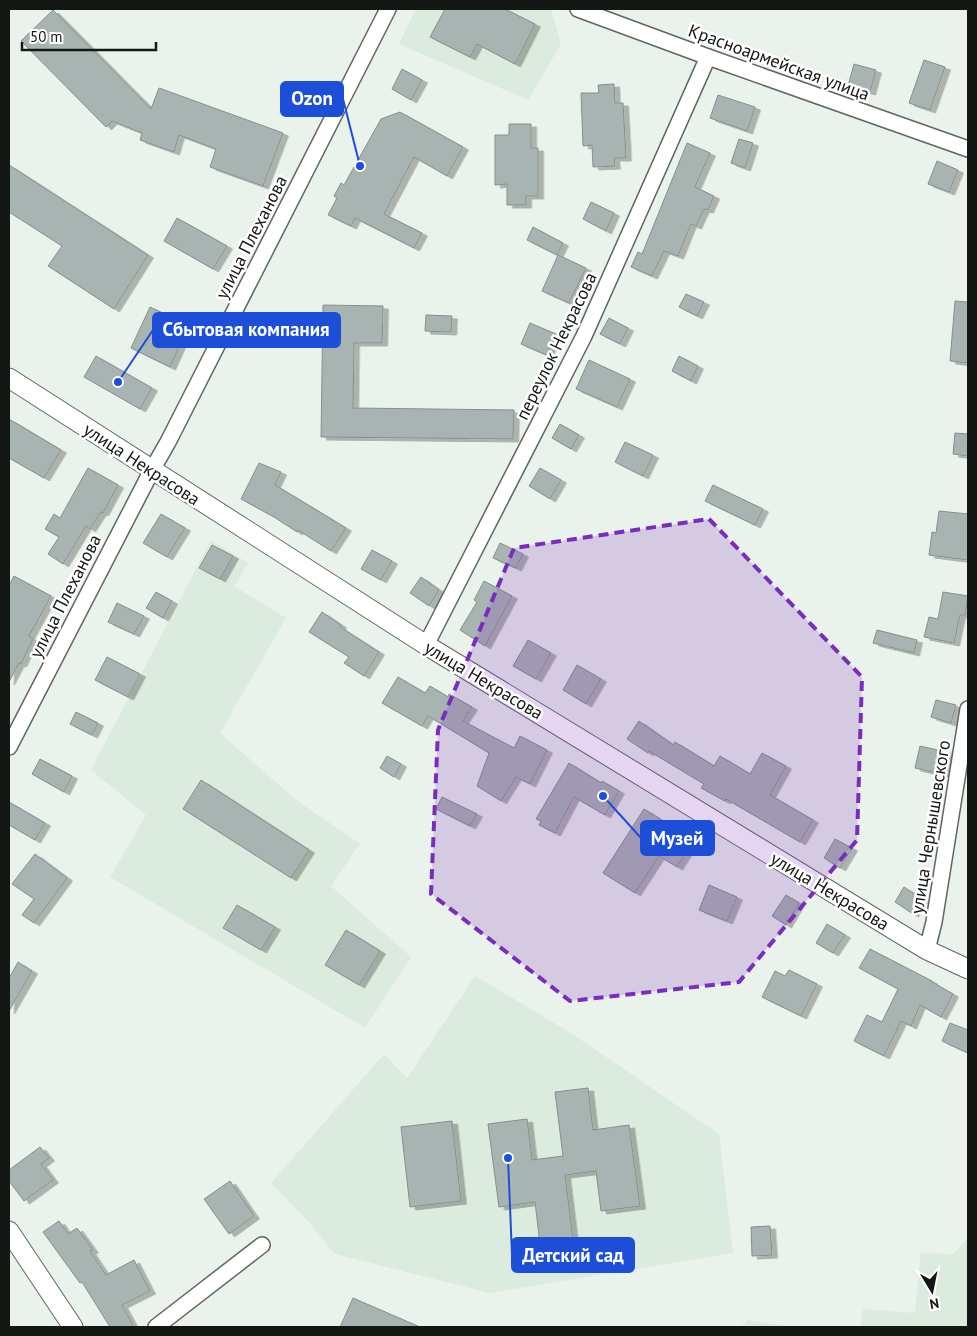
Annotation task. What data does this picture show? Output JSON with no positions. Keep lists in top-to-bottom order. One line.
{"streets":{"street":["Красноармейская улица","улица Плеханова","переулок Некрасова","улица Некрасова","улица Чернышевского"]},"crossings":[["Красноармейская улица","переулок Некрасова"],["улица Плеханова","улица Некрасова"],["переулок Некрасова","улица Некрасова"],["улица Некрасова","улица Чернышевского"]],"places":["Ozon","Сбытовая компания","Музей","Детский сад"],"scale_bar":"50 m","north":"bottom"}
